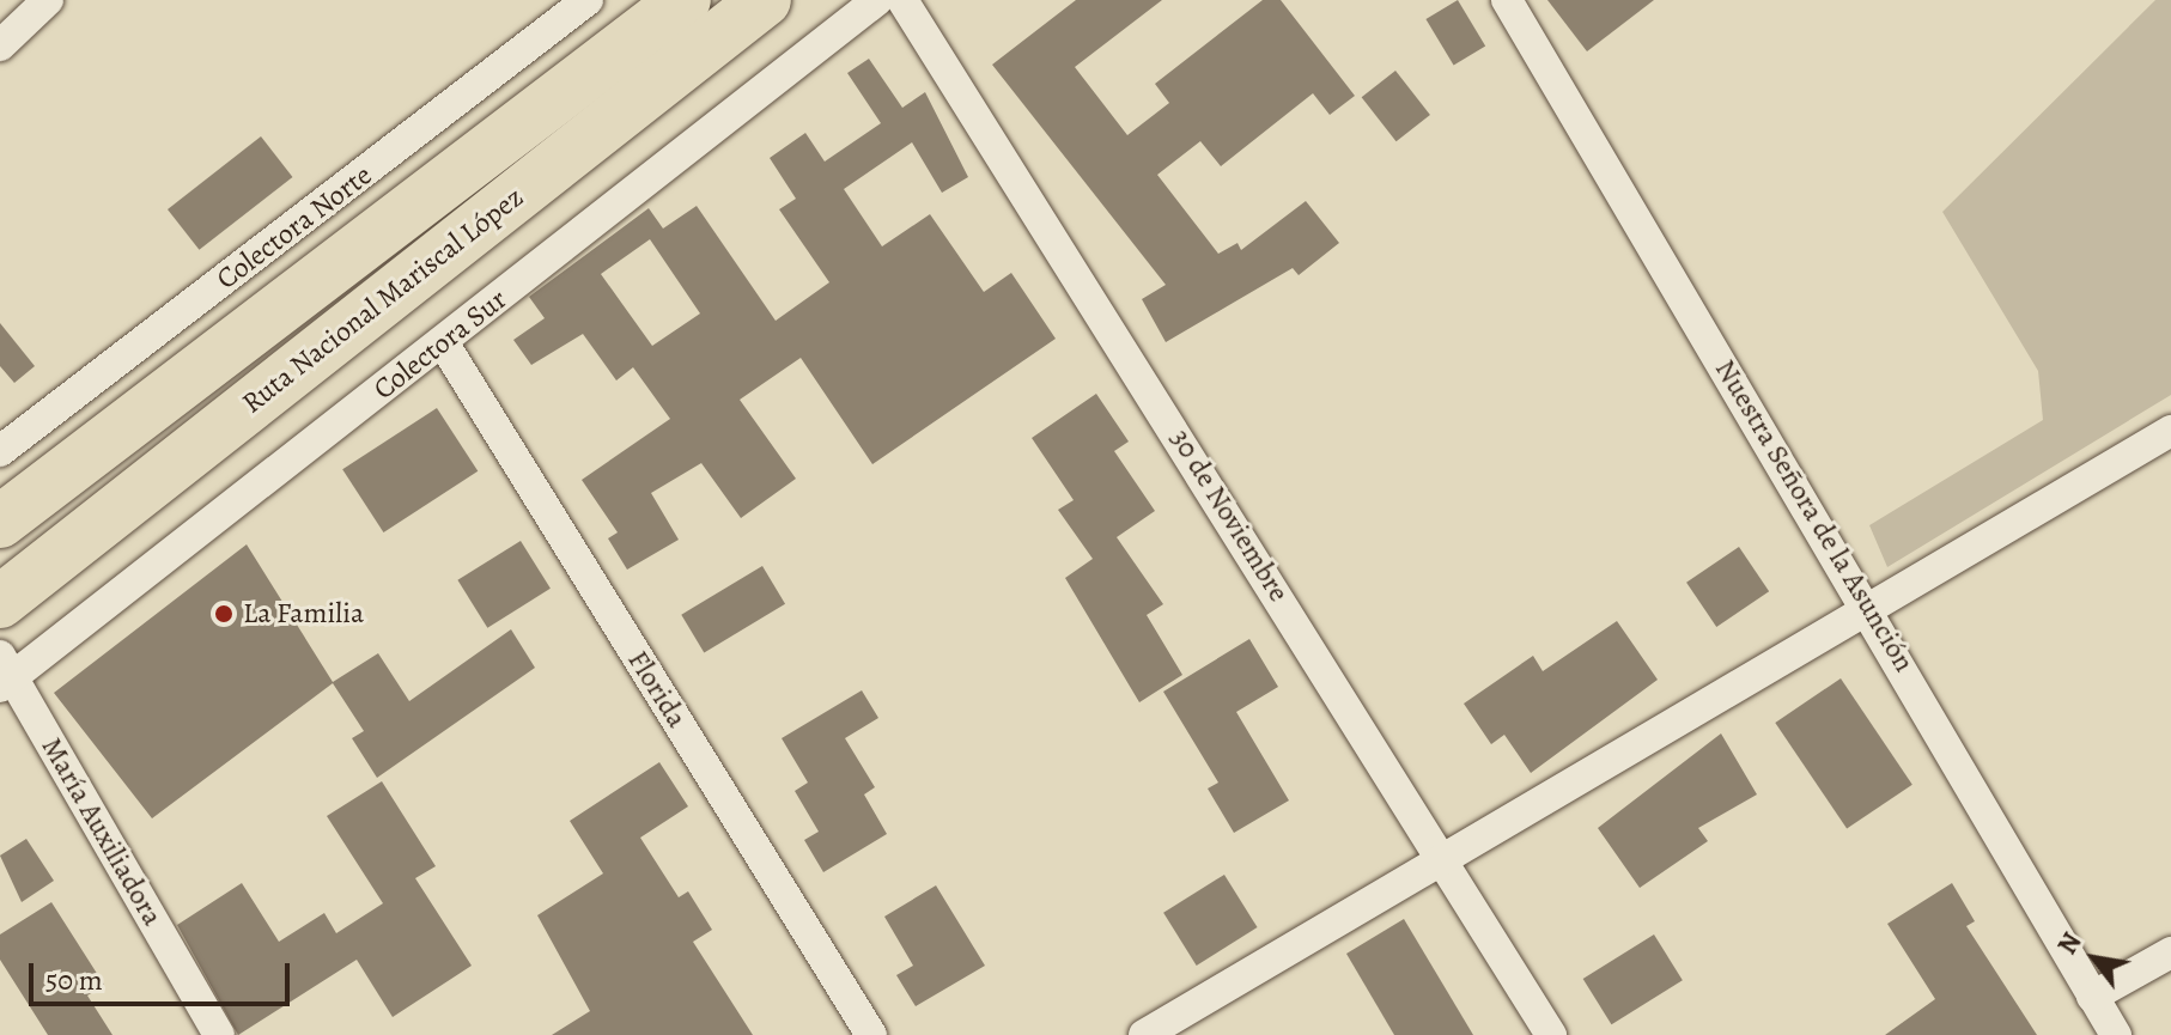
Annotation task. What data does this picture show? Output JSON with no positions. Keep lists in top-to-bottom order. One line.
{"streets":{"highway":["Ruta Nacional Mariscal López"],"street":["Colectora Norte","Colectora Sur","30 de Noviembre","Nuestra Señora de la Asunción","Florida","María Auxiliadora"]},"crossings":[["Colectora Sur","Florida"],["Colectora Sur","María Auxiliadora"]],"places":["La Familia"],"scale_bar":"50 m","north":"top left"}
